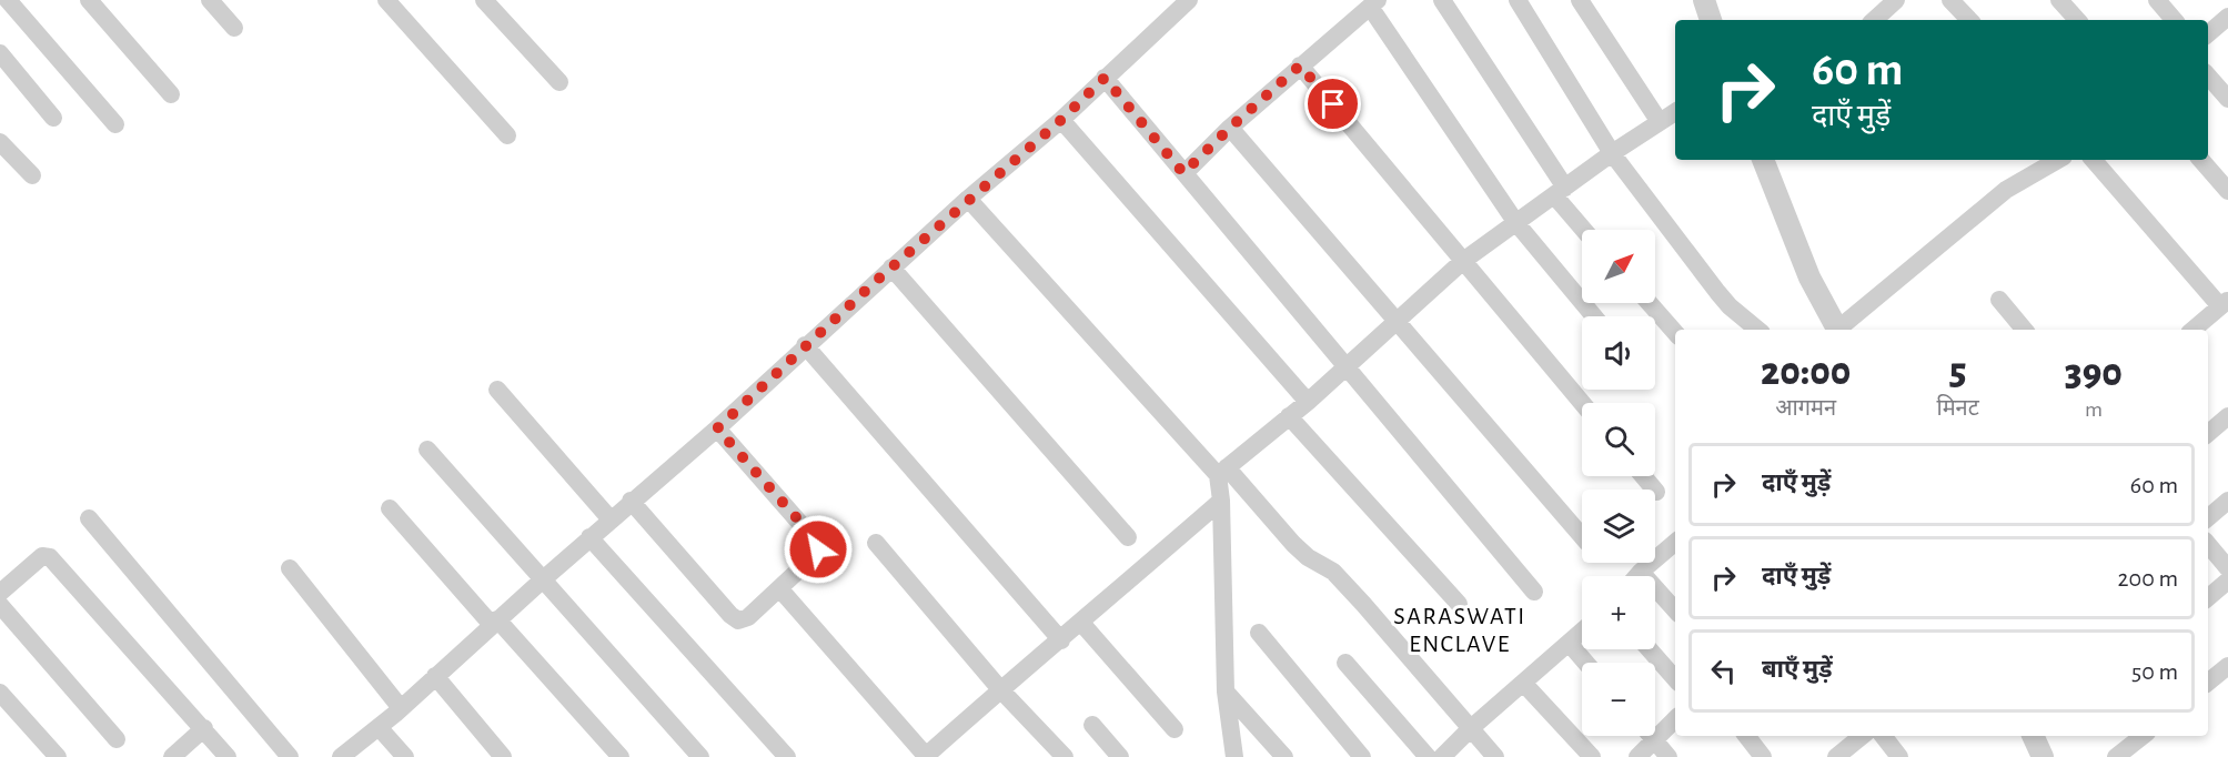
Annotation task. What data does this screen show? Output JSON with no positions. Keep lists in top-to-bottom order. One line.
{"districts":["SARASWATI ENCLAVE"],"north":"top right","page":{"turn":["60 m","दाएँ मुड़ें"],"map_buttons":["+","−"],"eta":["20:00","आगमन","5","मिनट","390","m"],"list":[{"name":"दाएँ मुड़ें","value":"60 m"},{"name":"दाएँ मुड़ें","value":"200 m"},{"name":"बाएँ मुड़ें","value":"50 m"}]}}
